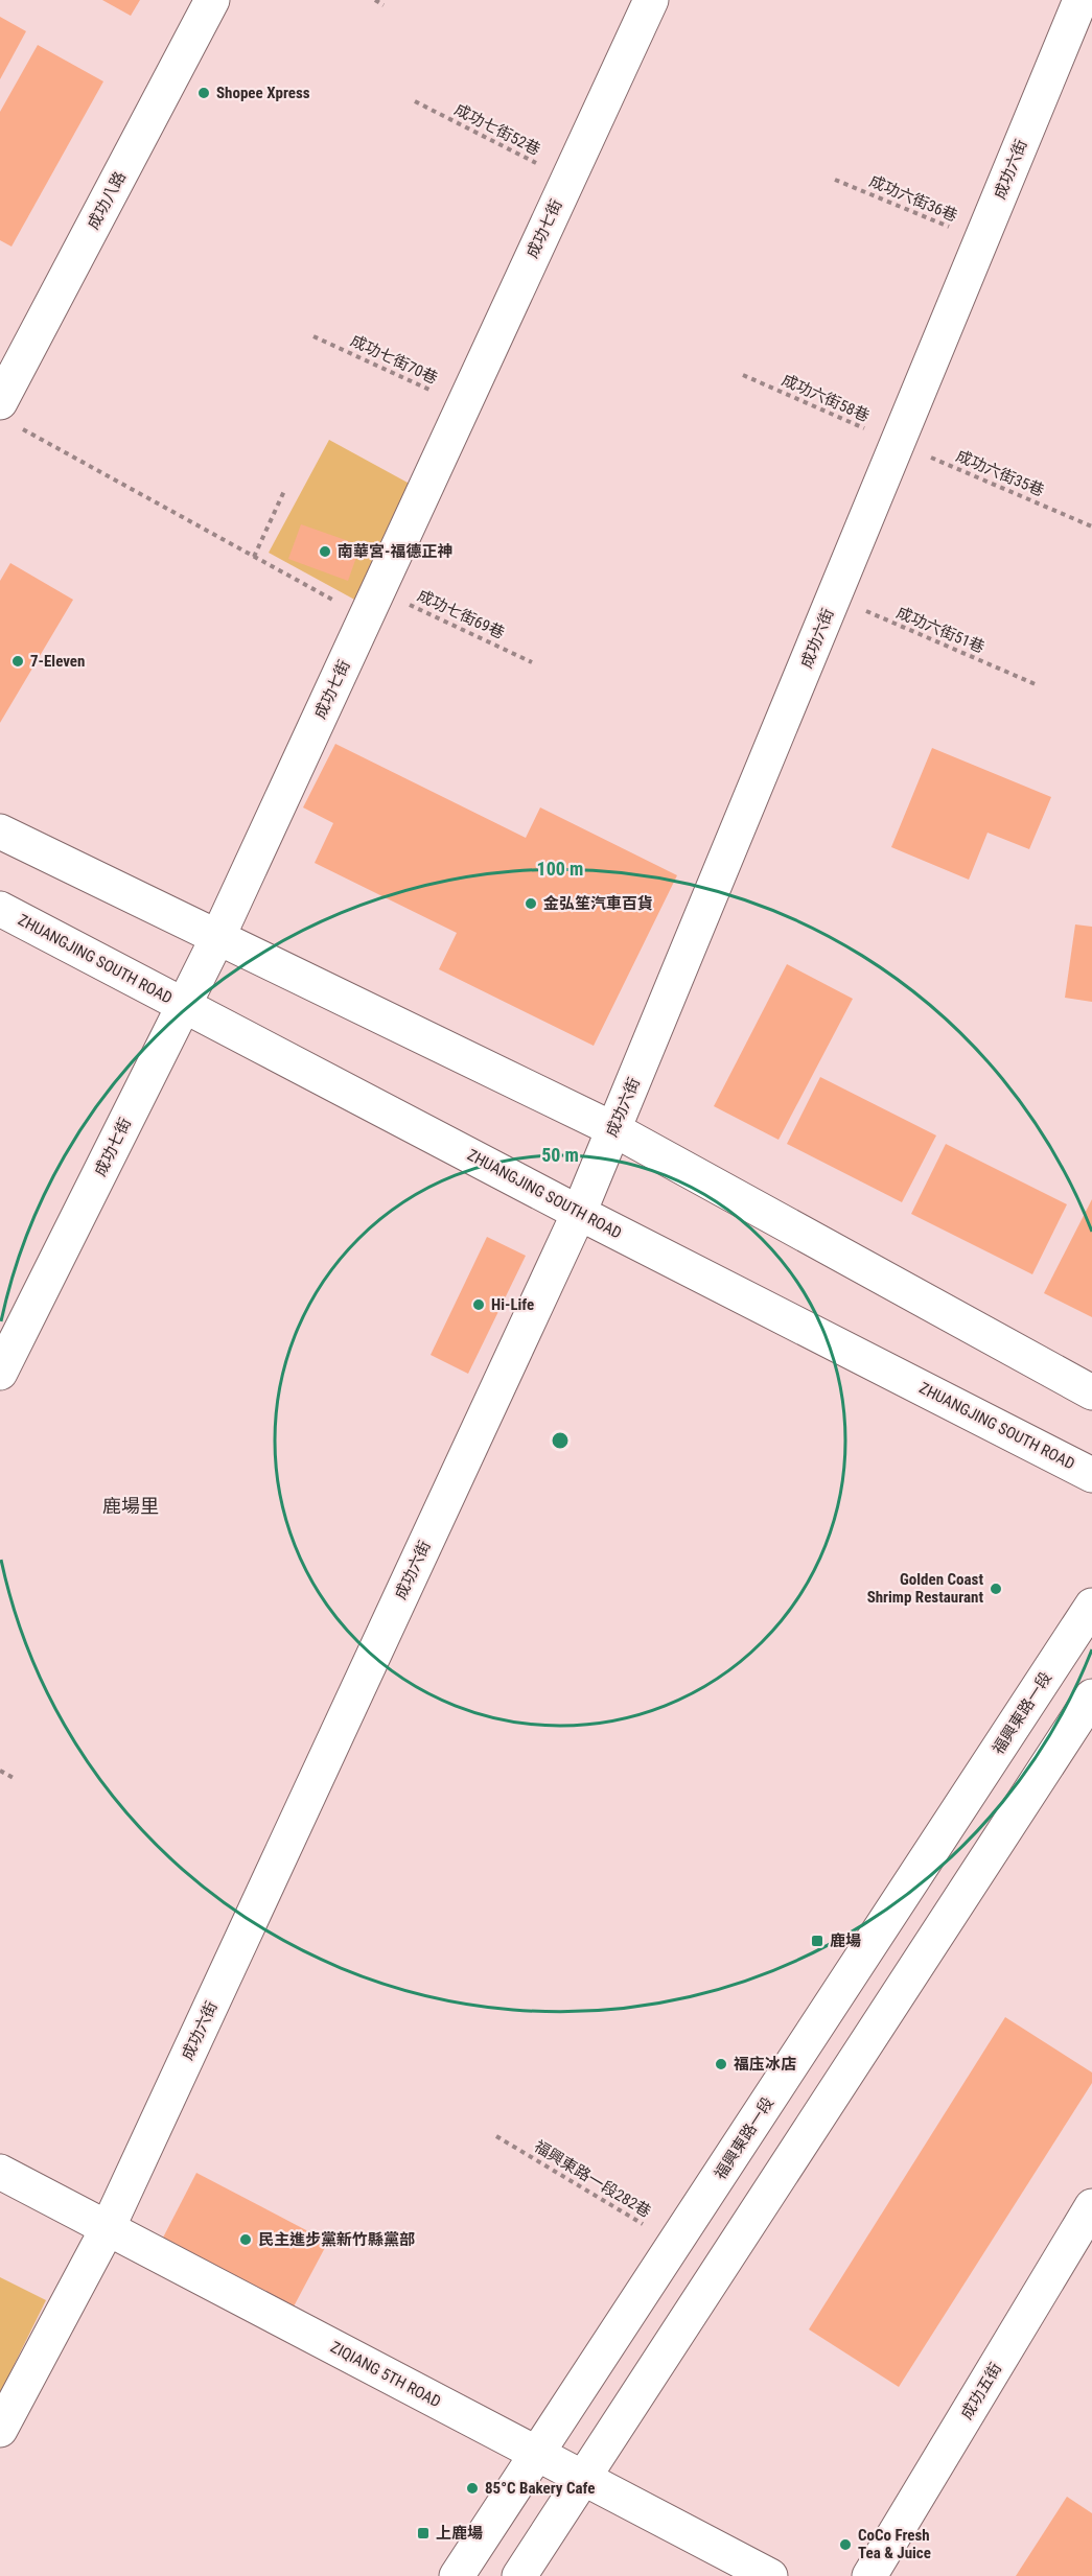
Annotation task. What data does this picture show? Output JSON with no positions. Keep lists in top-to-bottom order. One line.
{"streets":{"street":["成功六街","成功八路","成功七街","ZHUANGJING SOUTH ROAD","福興東路一段","ZIQIANG 5TH ROAD","成功五街"],"path":["成功七街52巷","成功六街36巷","成功七街70巷","成功六街58巷","成功六街35巷","成功七街69巷","成功六街51巷","福興東路一段282巷"]},"crossings":[["成功七街52巷","成功七街"],["成功六街","成功六街36巷"],["成功六街","成功六街58巷"],["成功六街","成功六街35巷"],["成功六街","成功六街51巷"],["成功六街","ZHUANGJING SOUTH ROAD"],["成功六街","ZIQIANG 5TH ROAD"],["成功七街","成功七街70巷"],["成功七街","成功七街69巷"],["成功七街","ZHUANGJING SOUTH ROAD"],["成功六街58巷","成功六街35巷"],["福興東路一段","福興東路一段282巷"],["福興東路一段","ZIQIANG 5TH ROAD"]],"districts":["鹿場里"],"places":{"other":["Shopee Xpress","南華宮-福德正神","7-Eleven","金弘笙汽車百貨","Hi-Life","Golden Coast Shrimp Restaurant","福庒冰店","民主進步黨新竹縣黨部","85°C Bakery Cafe","CoCo Fresh Tea & Juice"],"transit":["鹿場","上鹿場"]},"rings":["100 m","50 m"]}
